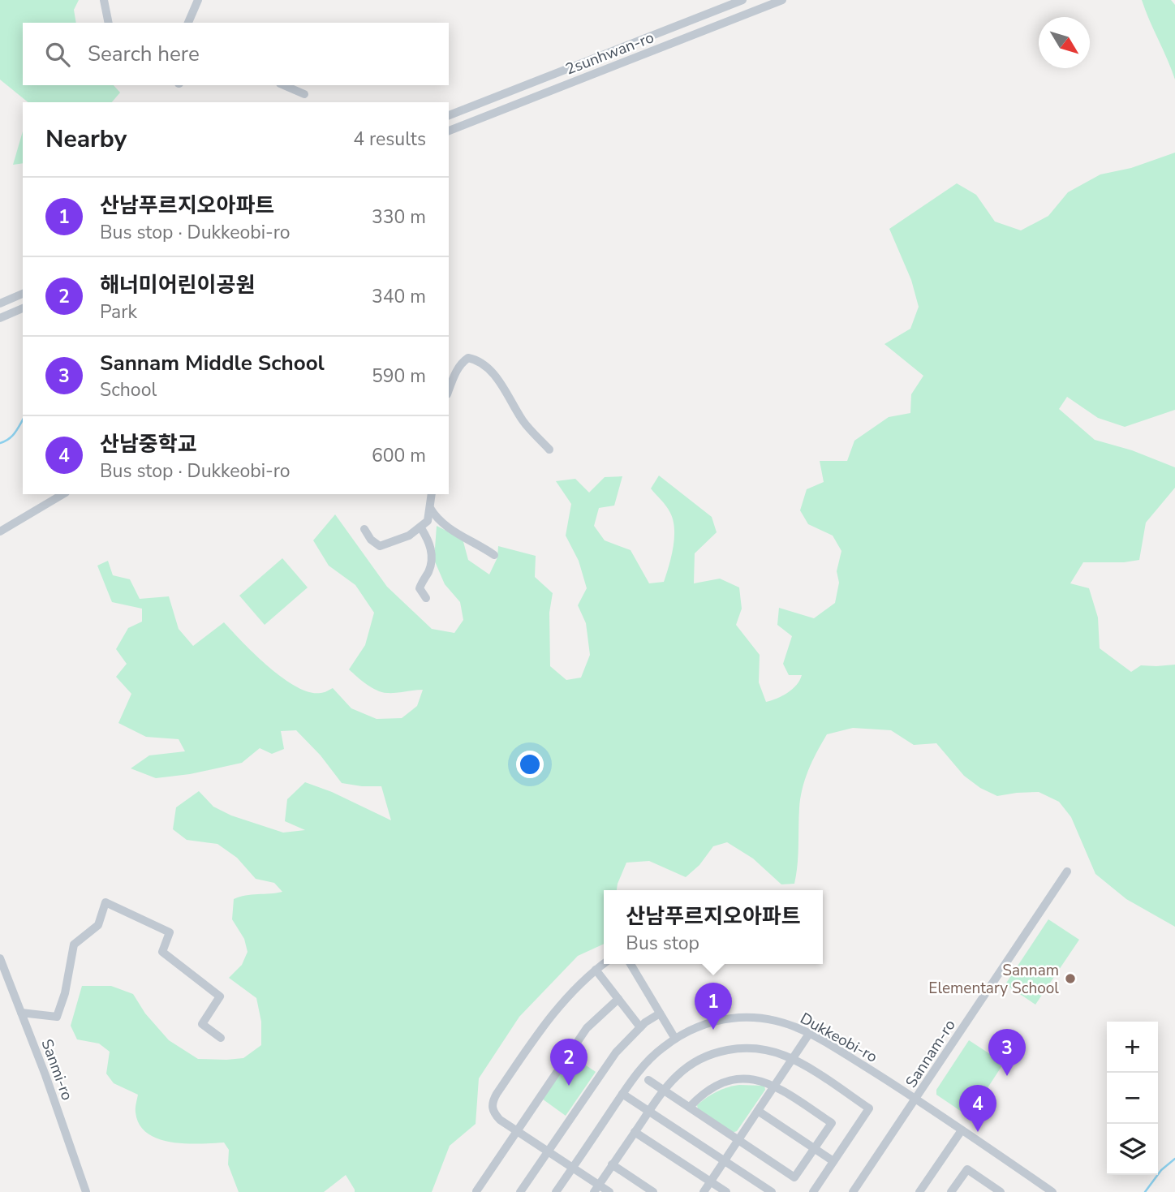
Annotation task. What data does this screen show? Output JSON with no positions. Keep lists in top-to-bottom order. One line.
{"streets":{"street":["2sunhwan-ro","Dukkeobi-ro","Sannam-ro","Sanmi-ro"]},"crossings":[["Dukkeobi-ro","Sannam-ro"]],"places":["Sannam Elementary School"],"north":"bottom right","page":{"search":"Search here","heading":["Nearby","4 results"],"list":[{"mark":"1","name":"산남푸르지오아파트","note":"Bus stop · Dukkeobi-ro","value":"330 m"},{"mark":"2","name":"해너미어린이공원","note":"Park","value":"340 m"},{"mark":"3","name":"Sannam Middle School","note":"School","value":"590 m"},{"mark":"4","name":"산남중학교","note":"Bus stop · Dukkeobi-ro","value":"600 m"}],"popup":["산남푸르지오아파트","Bus stop"],"pins":["1","3","2","4"],"map_buttons":["+","−"]}}
